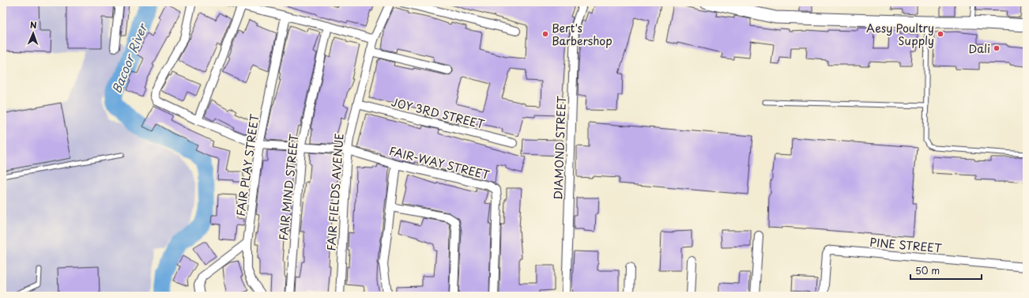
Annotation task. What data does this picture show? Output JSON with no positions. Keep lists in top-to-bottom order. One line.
{"streets":{"street":["JOY 3RD STREET","DIAMOND STREET","FAIR-WAY STREET","FAIR PLAY STREET","FAIR MIND STREET","FAIR FIELDS AVENUE","PINE STREET"]},"crossings":[["JOY 3RD STREET","FAIR FIELDS AVENUE"],["FAIR-WAY STREET","FAIR PLAY STREET"],["FAIR-WAY STREET","FAIR MIND STREET"],["FAIR-WAY STREET","FAIR FIELDS AVENUE"]],"water":["Bacoor River"],"places":["Bert's Barbershop","Aesy Poultry Supply","Dali"],"scale_bar":"50 m","north":"top"}
